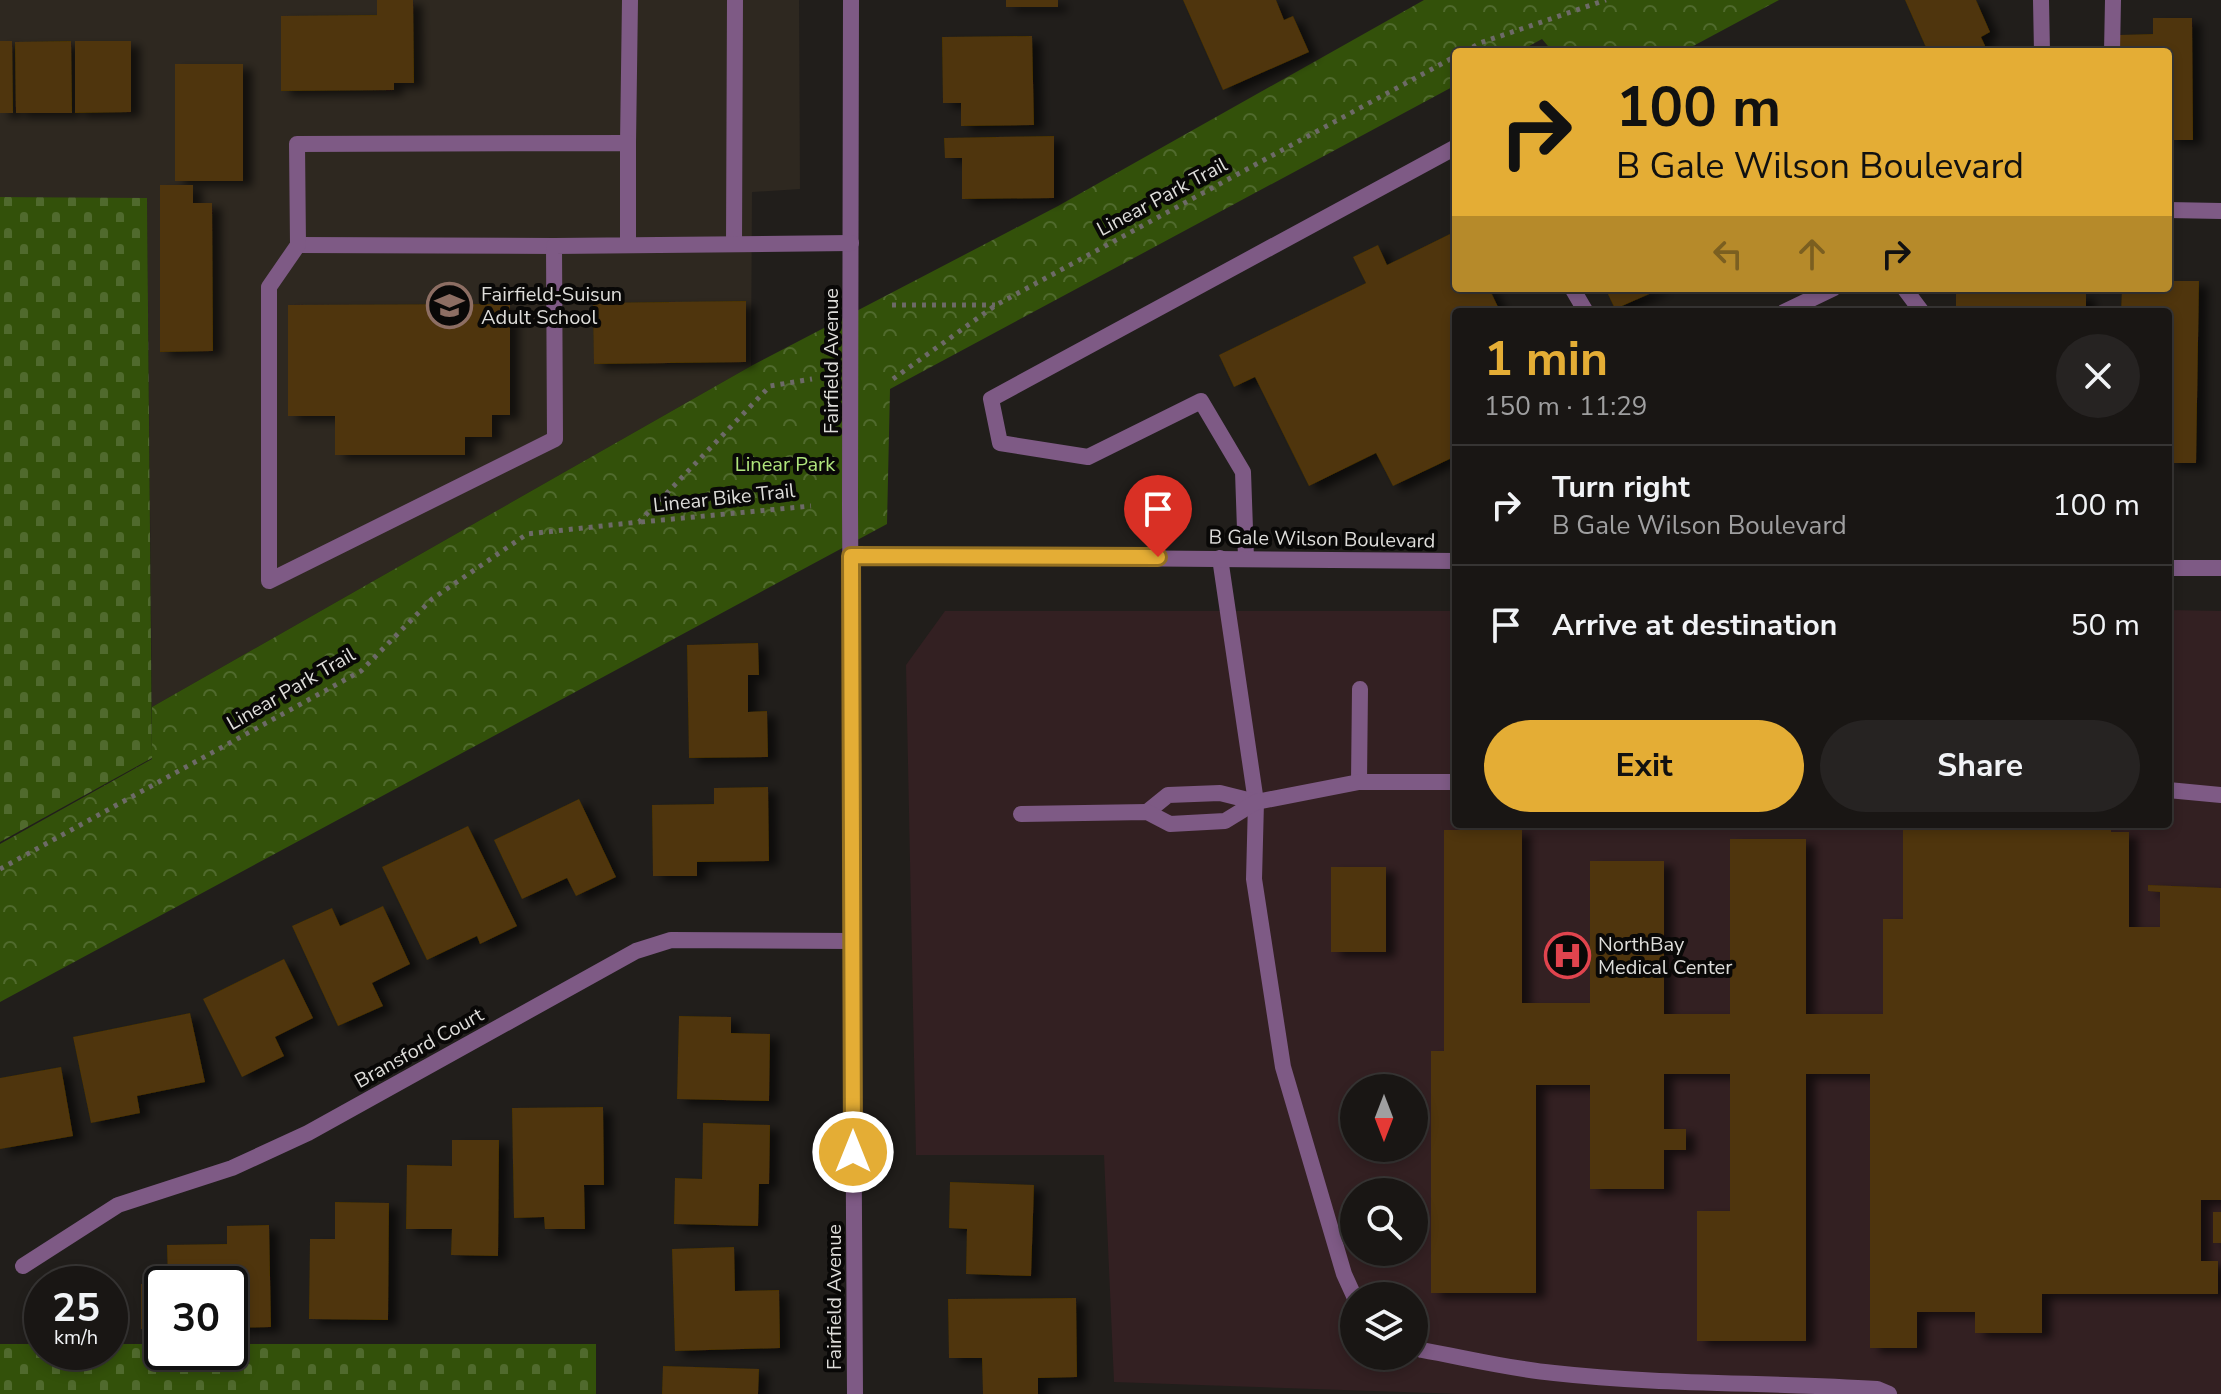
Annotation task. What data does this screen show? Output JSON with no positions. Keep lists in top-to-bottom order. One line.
{"streets":{"street":["Fairfield Avenue","B Gale Wilson Boulevard","Bransford Court"],"path":["Linear Park Trail","Linear Bike Trail"]},"crossings":[["Linear Park Trail","Linear Bike Trail"],["Fairfield Avenue","B Gale Wilson Boulevard"],["Fairfield Avenue","Bransford Court"]],"parks":["Linear Park"],"places":{"school or university":["Fairfield-Suisun Adult School"],"hospital":["NorthBay Medical Center"]},"north":"bottom","page":{"turn":["100 m","B Gale Wilson Boulevard"],"heading":["1 min","150 m · 11:29"],"list":[{"name":"Turn right","note":"B Gale Wilson Boulevard","value":"100 m"},{"name":"Arrive at destination","value":"50 m"}],"buttons":["Exit","Share"],"speed":"25 km/h","limit":"30"}}
